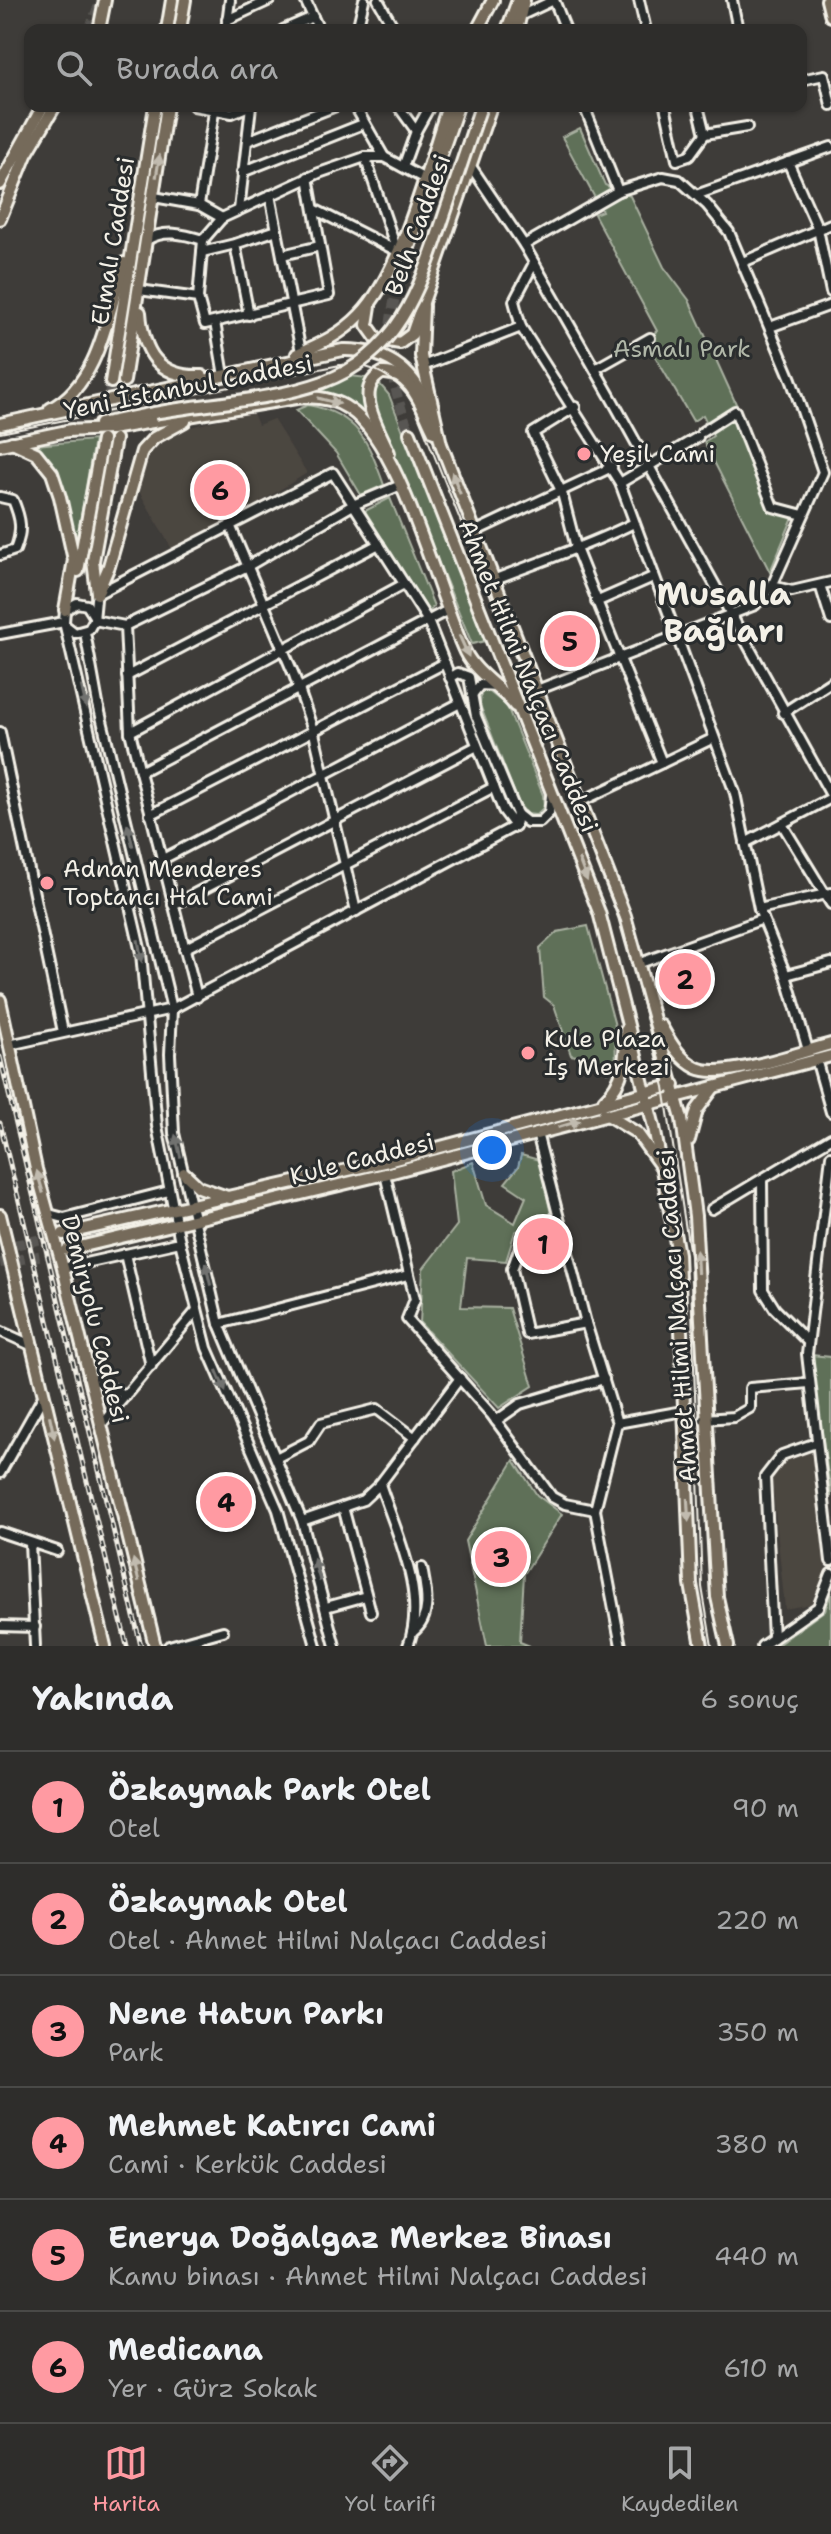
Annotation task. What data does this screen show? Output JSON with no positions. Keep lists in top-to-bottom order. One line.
{"streets":{"main road":["Belh Caddesi","Elmalı Caddesi","Yeni İstanbul Caddesi","Ahmet Hilmi Nalçacı Caddesi","Kule Caddesi","Demiryolu Caddesi"]},"crossings":[["Belh Caddesi","Yeni İstanbul Caddesi"],["Belh Caddesi","Ahmet Hilmi Nalçacı Caddesi"],["Ahmet Hilmi Nalçacı Caddesi","Kule Caddesi"]],"districts":["Musalla Bağları"],"parks":["Asmalı Park"],"places":["Yeşil Cami","Adnan Menderes Toptancı Hal Cami","Kule Plaza İş Merkezi"],"page":{"search":"Burada ara","pins":["6","5","2","1","4","3"],"heading":["Yakında","6 sonuç"],"list":[{"mark":"1","name":"Özkaymak Park Otel","note":"Otel","value":"90 m"},{"mark":"2","name":"Özkaymak Otel","note":"Otel · Ahmet Hilmi Nalçacı Caddesi","value":"220 m"},{"mark":"3","name":"Nene Hatun Parkı","note":"Park","value":"350 m"},{"mark":"4","name":"Mehmet Katırcı Cami","note":"Cami · Kerkük Caddesi","value":"380 m"},{"mark":"5","name":"Enerya Doğalgaz Merkez Binası","note":"Kamu binası · Ahmet Hilmi Nalçacı Caddesi","value":"440 m"},{"mark":"6","name":"Medicana","note":"Yer · Gürz Sokak","value":"610 m"}],"nav":["Harita","Yol tarifi","Kaydedilen"]}}
